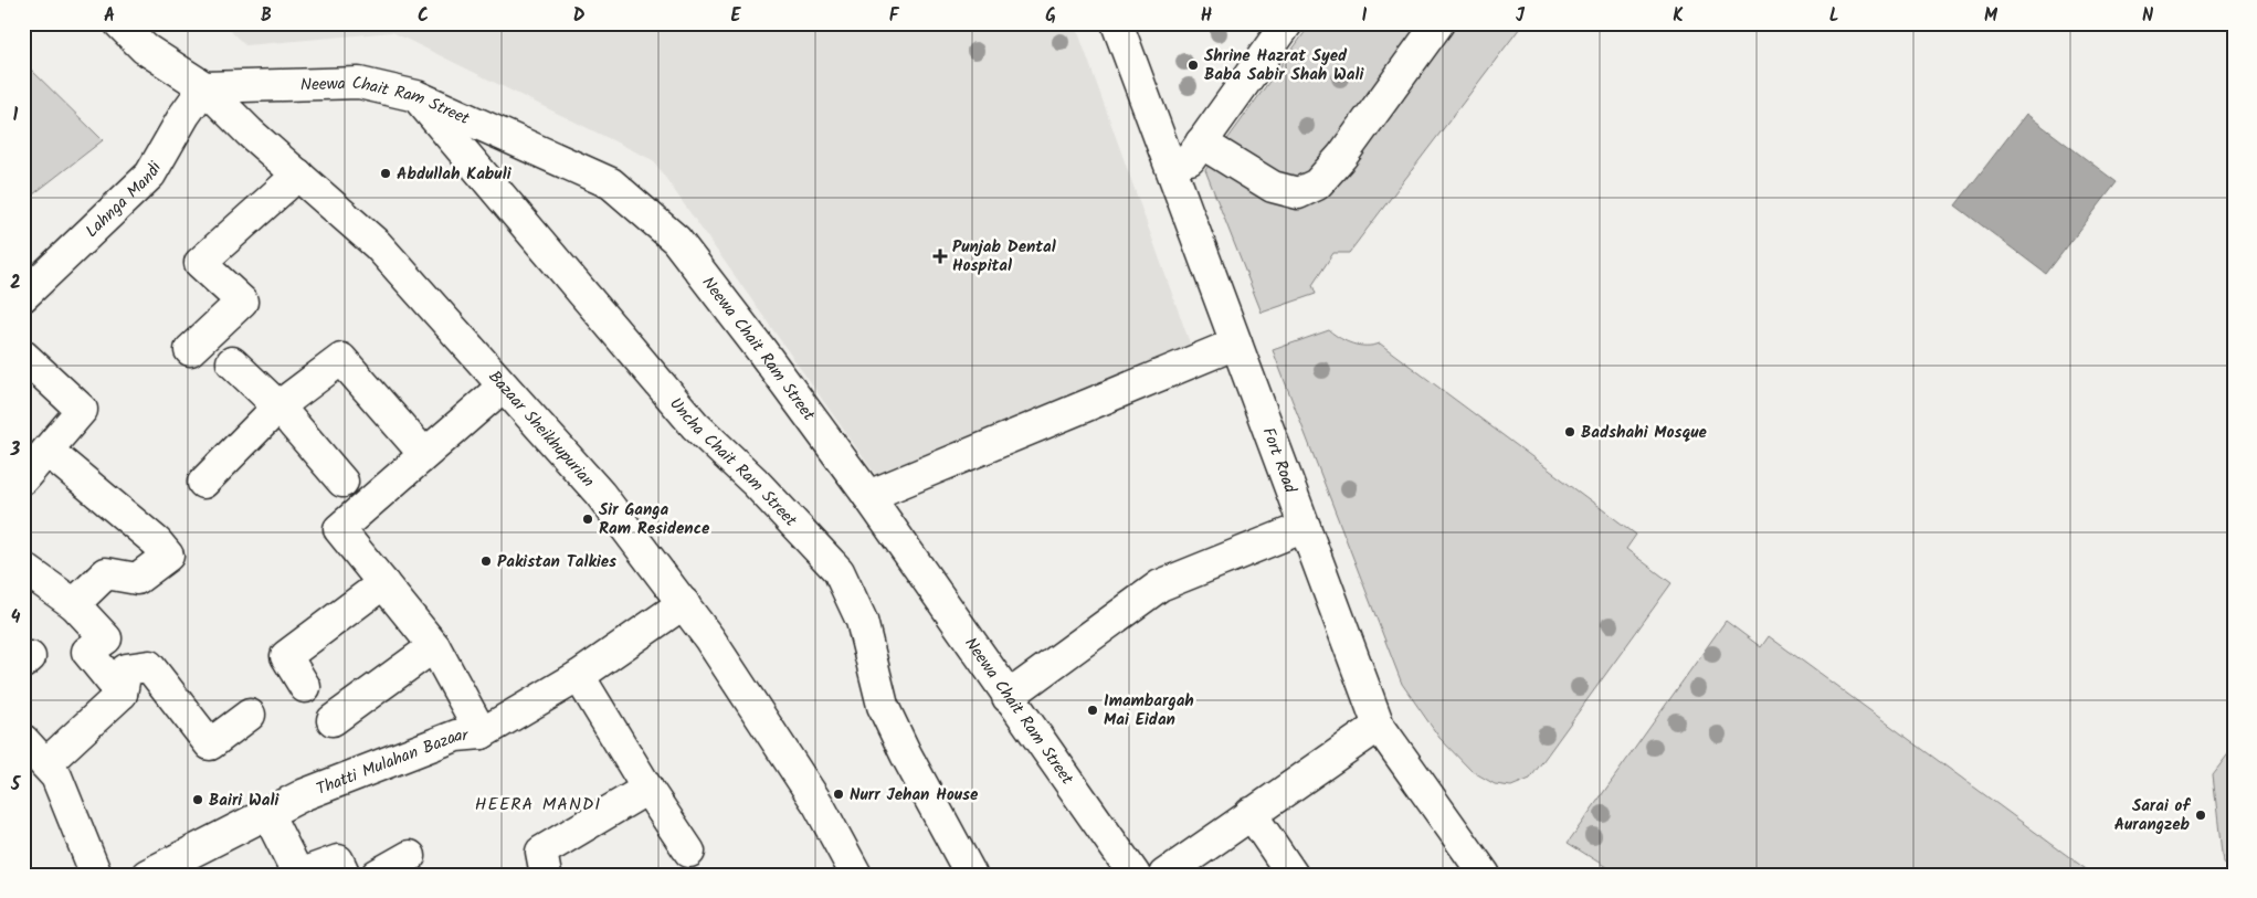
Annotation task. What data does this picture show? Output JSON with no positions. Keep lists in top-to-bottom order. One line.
{"streets":{"street":["Neewa Chait Ram Street","Lahnga Mandi","Bazaar Sheikhupurian","Fort Road","Uncha Chait Ram Street","Thatti Mulahan Bazaar"]},"crossings":[["Neewa Chait Ram Street","Lahnga Mandi"],["Neewa Chait Ram Street","Bazaar Sheikhupurian"],["Neewa Chait Ram Street","Uncha Chait Ram Street"],["Lahnga Mandi","Bazaar Sheikhupurian"],["Bazaar Sheikhupurian","Thatti Mulahan Bazaar"]],"districts":["HEERA MANDI"],"places":{"other":["Shrine Hazrat Syed Baba Sabir Shah Wali","Abdullah Kabuli","Badshahi Mosque","Sir Ganga Ram Residence","Pakistan Talkies","Imambargah Mai Eidan","Nurr Jehan House","Bairi Wali","Sarai of Aurangzeb"],"health":["Punjab Dental Hospital"]},"grid":{"columns":["A","B","C","D","E","F","G","H","I","J","K","L","M","N"],"rows":["1","2","3","4","5"]}}
